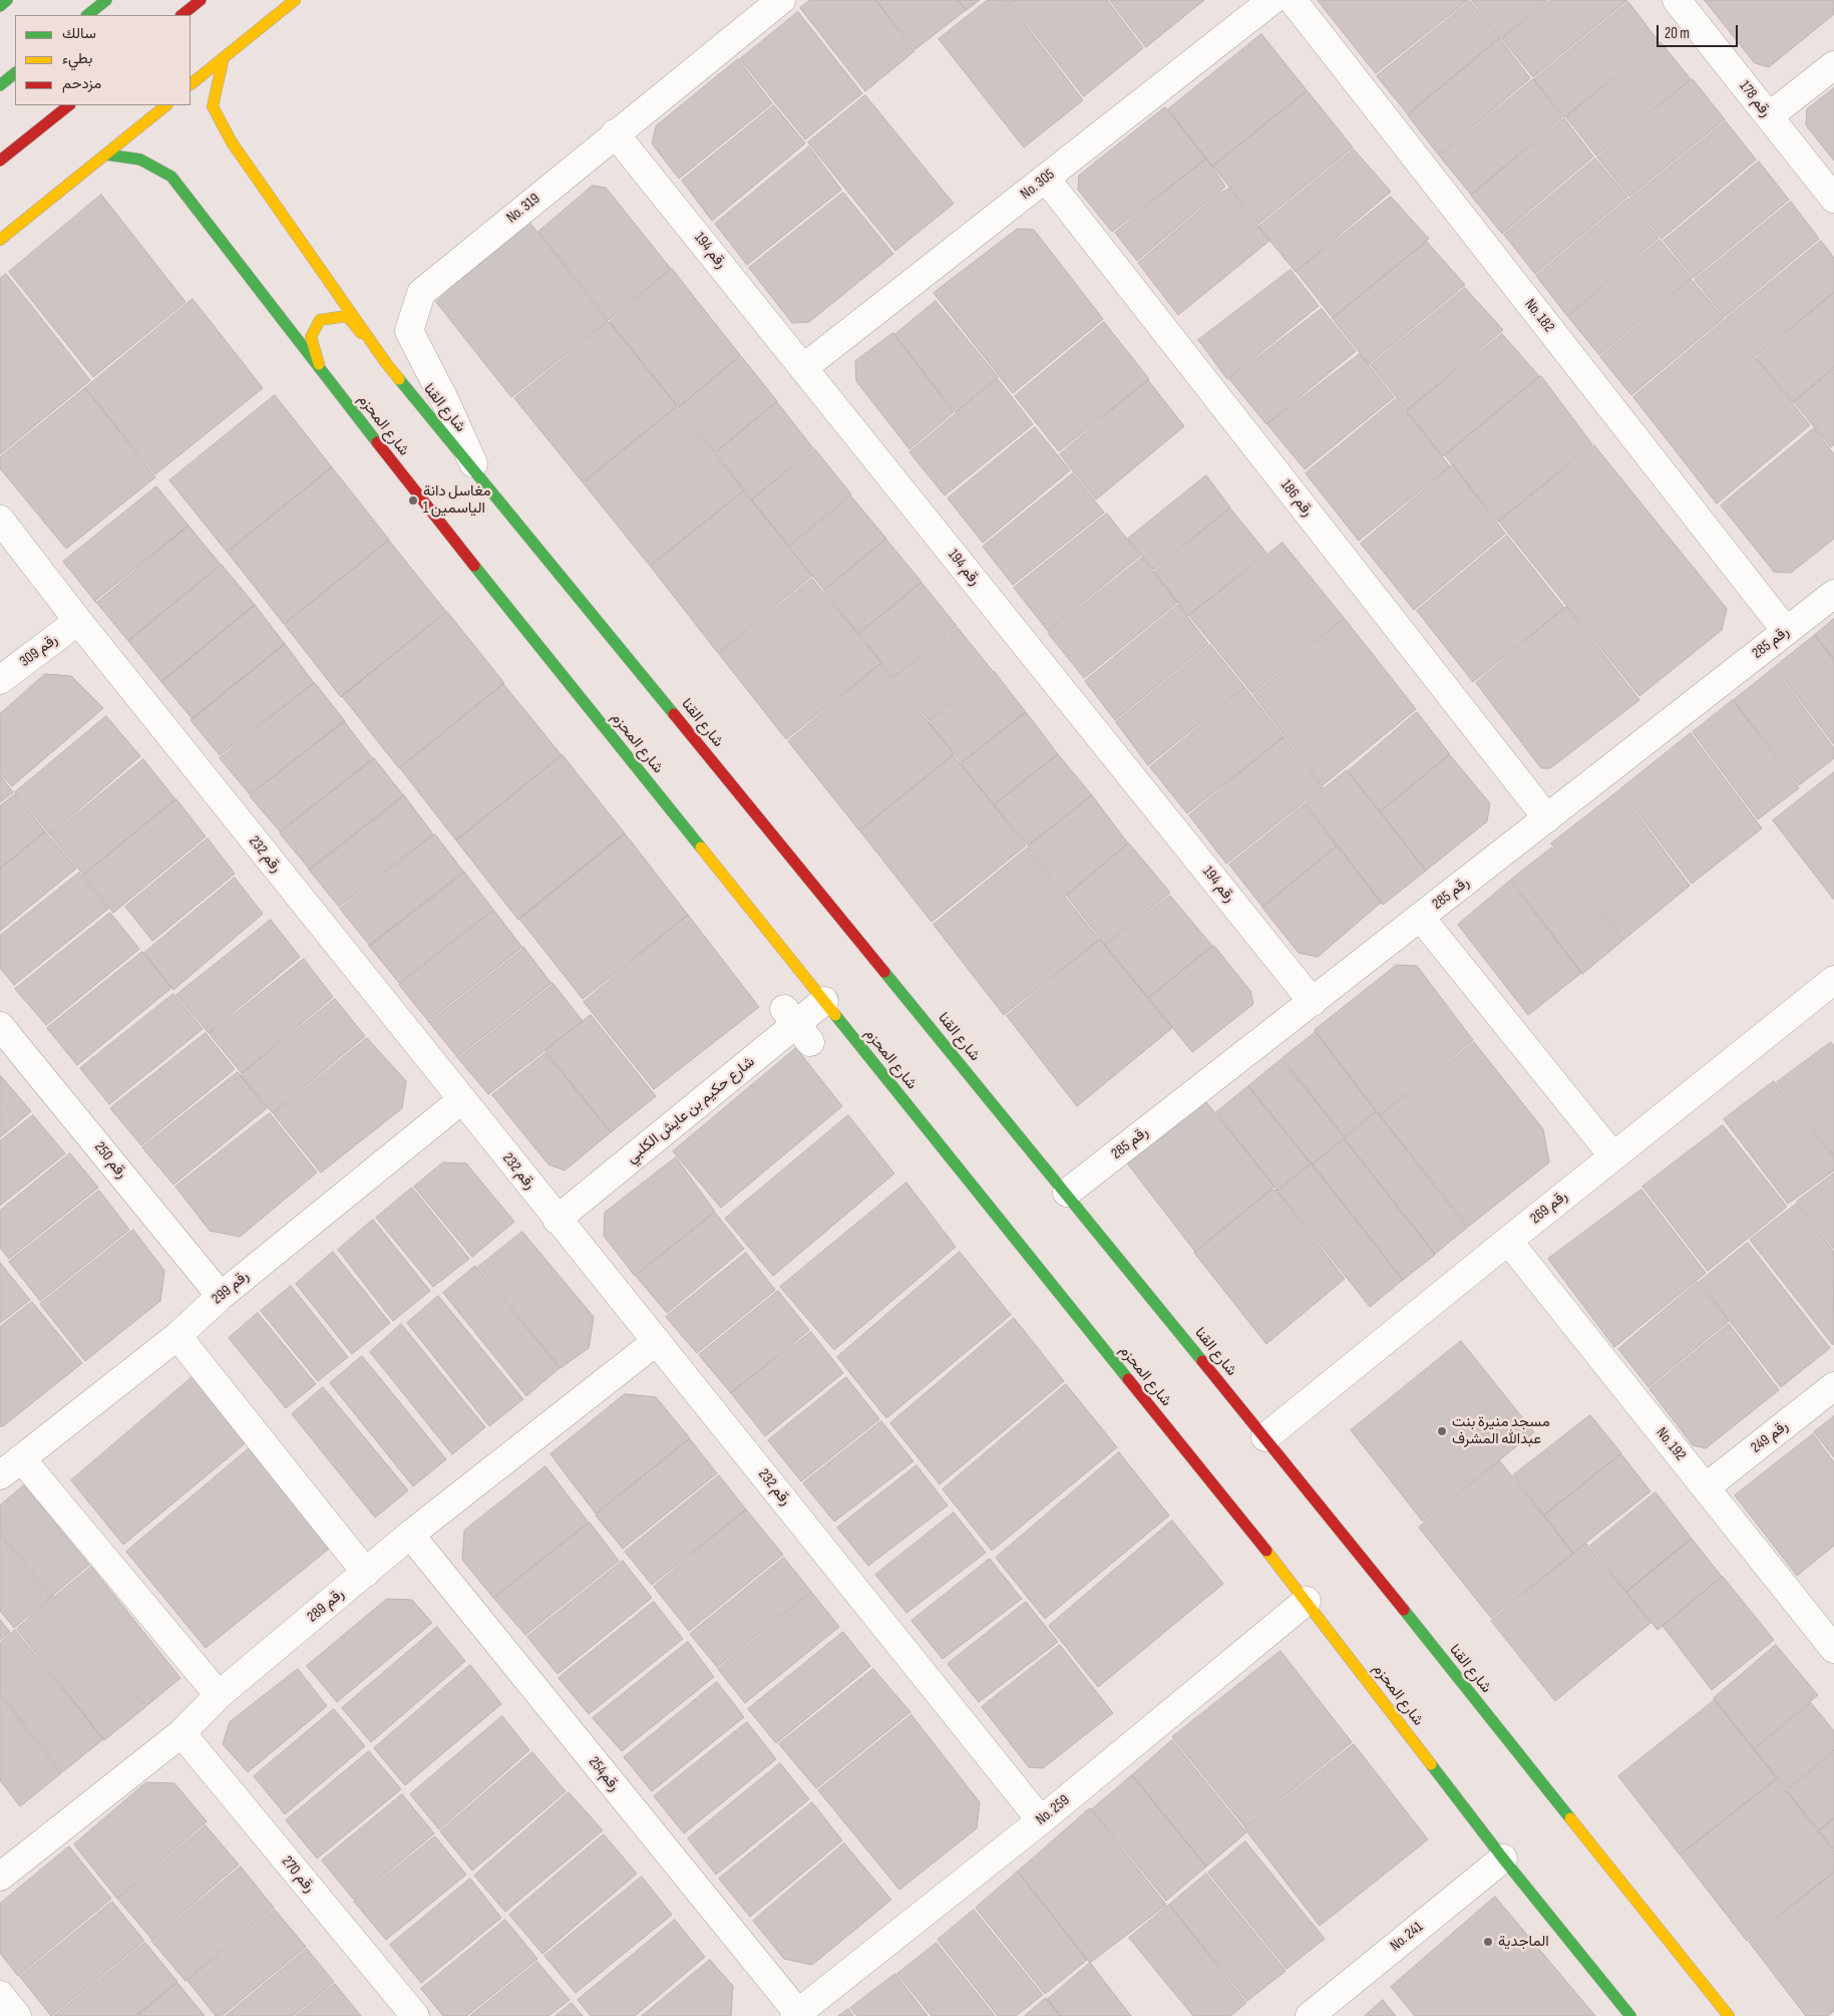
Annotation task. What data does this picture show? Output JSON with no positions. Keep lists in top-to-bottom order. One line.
{"streets":{"street":["رقم 178","No. 305","No. 319","رقم 194","No. 182","شارع القنا","شارع المحزم","رقم 186","رقم 285","رقم 309","رقم 232","شارع حكيم بن عايش الكلبي","رقم 250","رقم 269","رقم 299","رقم 249","No. 192","رقم 289","رقم254","No. 259","رقم 270","No. 241"]},"crossings":[["No. 305","رقم 194"],["No. 305","رقم 186"],["No. 319","رقم 194"],["No. 319","شارع القنا"],["رقم 194","رقم 285"],["No. 182","رقم 285"],["شارع القنا","رقم 285"],["شارع القنا","رقم 269"],["شارع المحزم","شارع حكيم بن عايش الكلبي"],["شارع المحزم","No. 259"],["شارع المحزم","No. 241"],["رقم 186","رقم 285"],["رقم 309","رقم 232"],["رقم 232","شارع حكيم بن عايش الكلبي"],["رقم 232","رقم 299"],["رقم 232","رقم 289"],["رقم 232","No. 259"],["رقم 250","رقم 299"],["رقم 269","No. 192"],["رقم 249","No. 192"],["رقم 289","رقم254"],["رقم 289","رقم 270"],["رقم254","No. 259"]],"places":["مغاسل دانة الياسمين 1","مسجد منيرة بنت عبدالله المشرف","الماجدية"],"legend":["سالك","بطيء","مزدحم"],"scale_bar":"20 m"}
